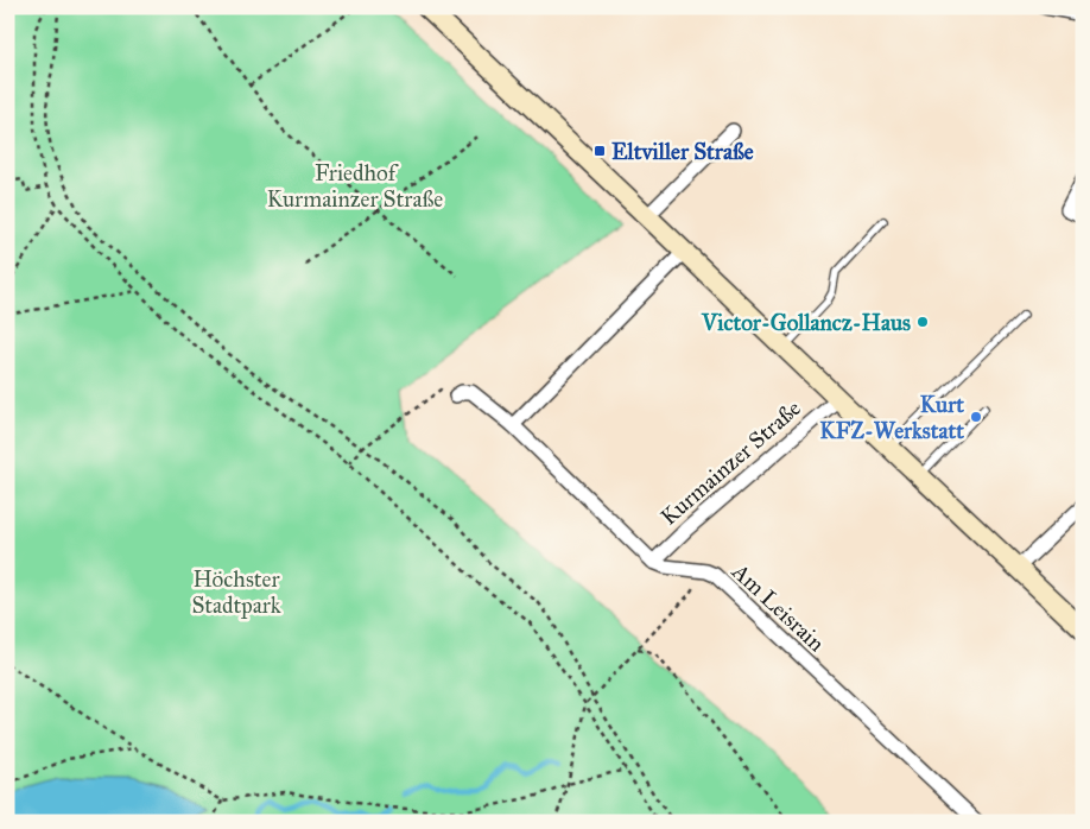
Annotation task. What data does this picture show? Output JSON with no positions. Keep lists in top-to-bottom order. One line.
{"streets":{"main road":["Kurmainzer Straße"],"street":["Am Leisrain"]},"crossings":[["Kurmainzer Straße","Am Leisrain"]],"parks":["Friedhof Kurmainzer Straße","Höchster Stadtpark"],"places":{"transit":["Eltviller Straße"],"other":["Victor-Gollancz-Haus","Kurt KFZ-Werkstatt"]}}
